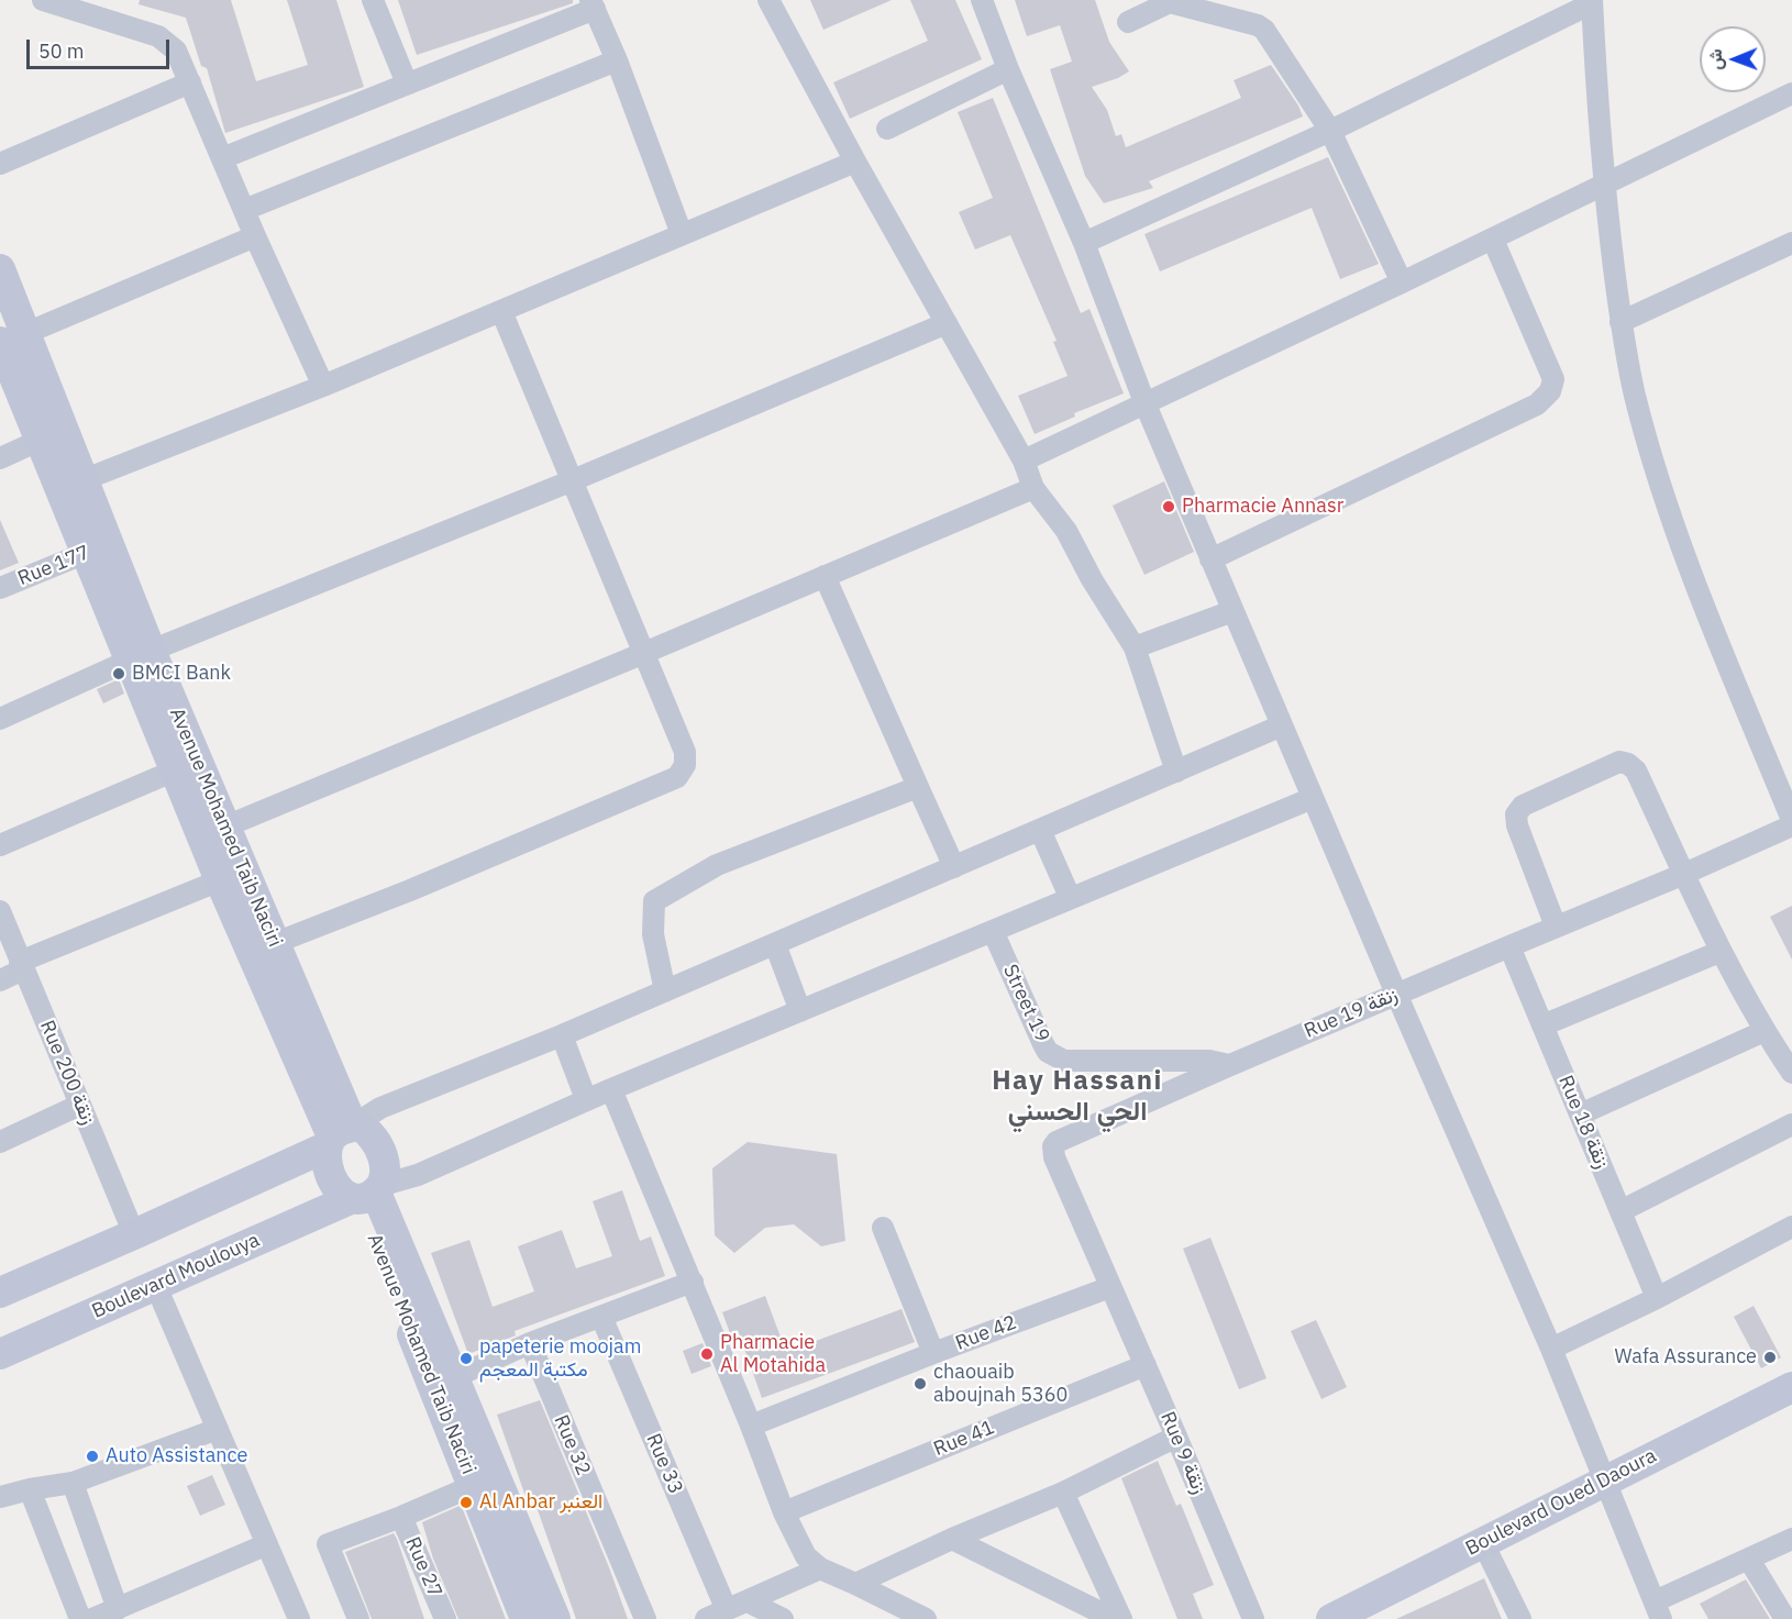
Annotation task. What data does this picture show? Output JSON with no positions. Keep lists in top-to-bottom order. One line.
{"streets":{"street":["Rue 177","Avenue Mohamed Taib Naciri","Street 19","Rue 19 زنقة","Rue 200 زنقة","Rue 18 زنقة","Boulevard Moulouya","Rue 42","Rue 41","Rue 32","Rue 9 زنقة","Rue 33","Boulevard Oued Daoura","Rue 27"]},"crossings":[["Rue 177","Avenue Mohamed Taib Naciri"],["Avenue Mohamed Taib Naciri","Boulevard Moulouya"],["Street 19","Rue 19 زنقة"],["Rue 19 زنقة","Rue 18 زنقة"],["Rue 19 زنقة","Rue 42"],["Rue 19 زنقة","Rue 9 زنقة"],["Rue 42","Rue 9 زنقة"],["Rue 41","Rue 9 زنقة"]],"districts":["Hay Hassani الحي الحسني"],"places":["Pharmacie Annasr","BMCI Bank","Pharmacie Al Motahida","Wafa Assurance","papeterie moojam مكتبة المعجم","chaouaib aboujnah 5360","Auto Assistance","Al Anbar العنبر"],"scale_bar":"50 m","north":"left"}
